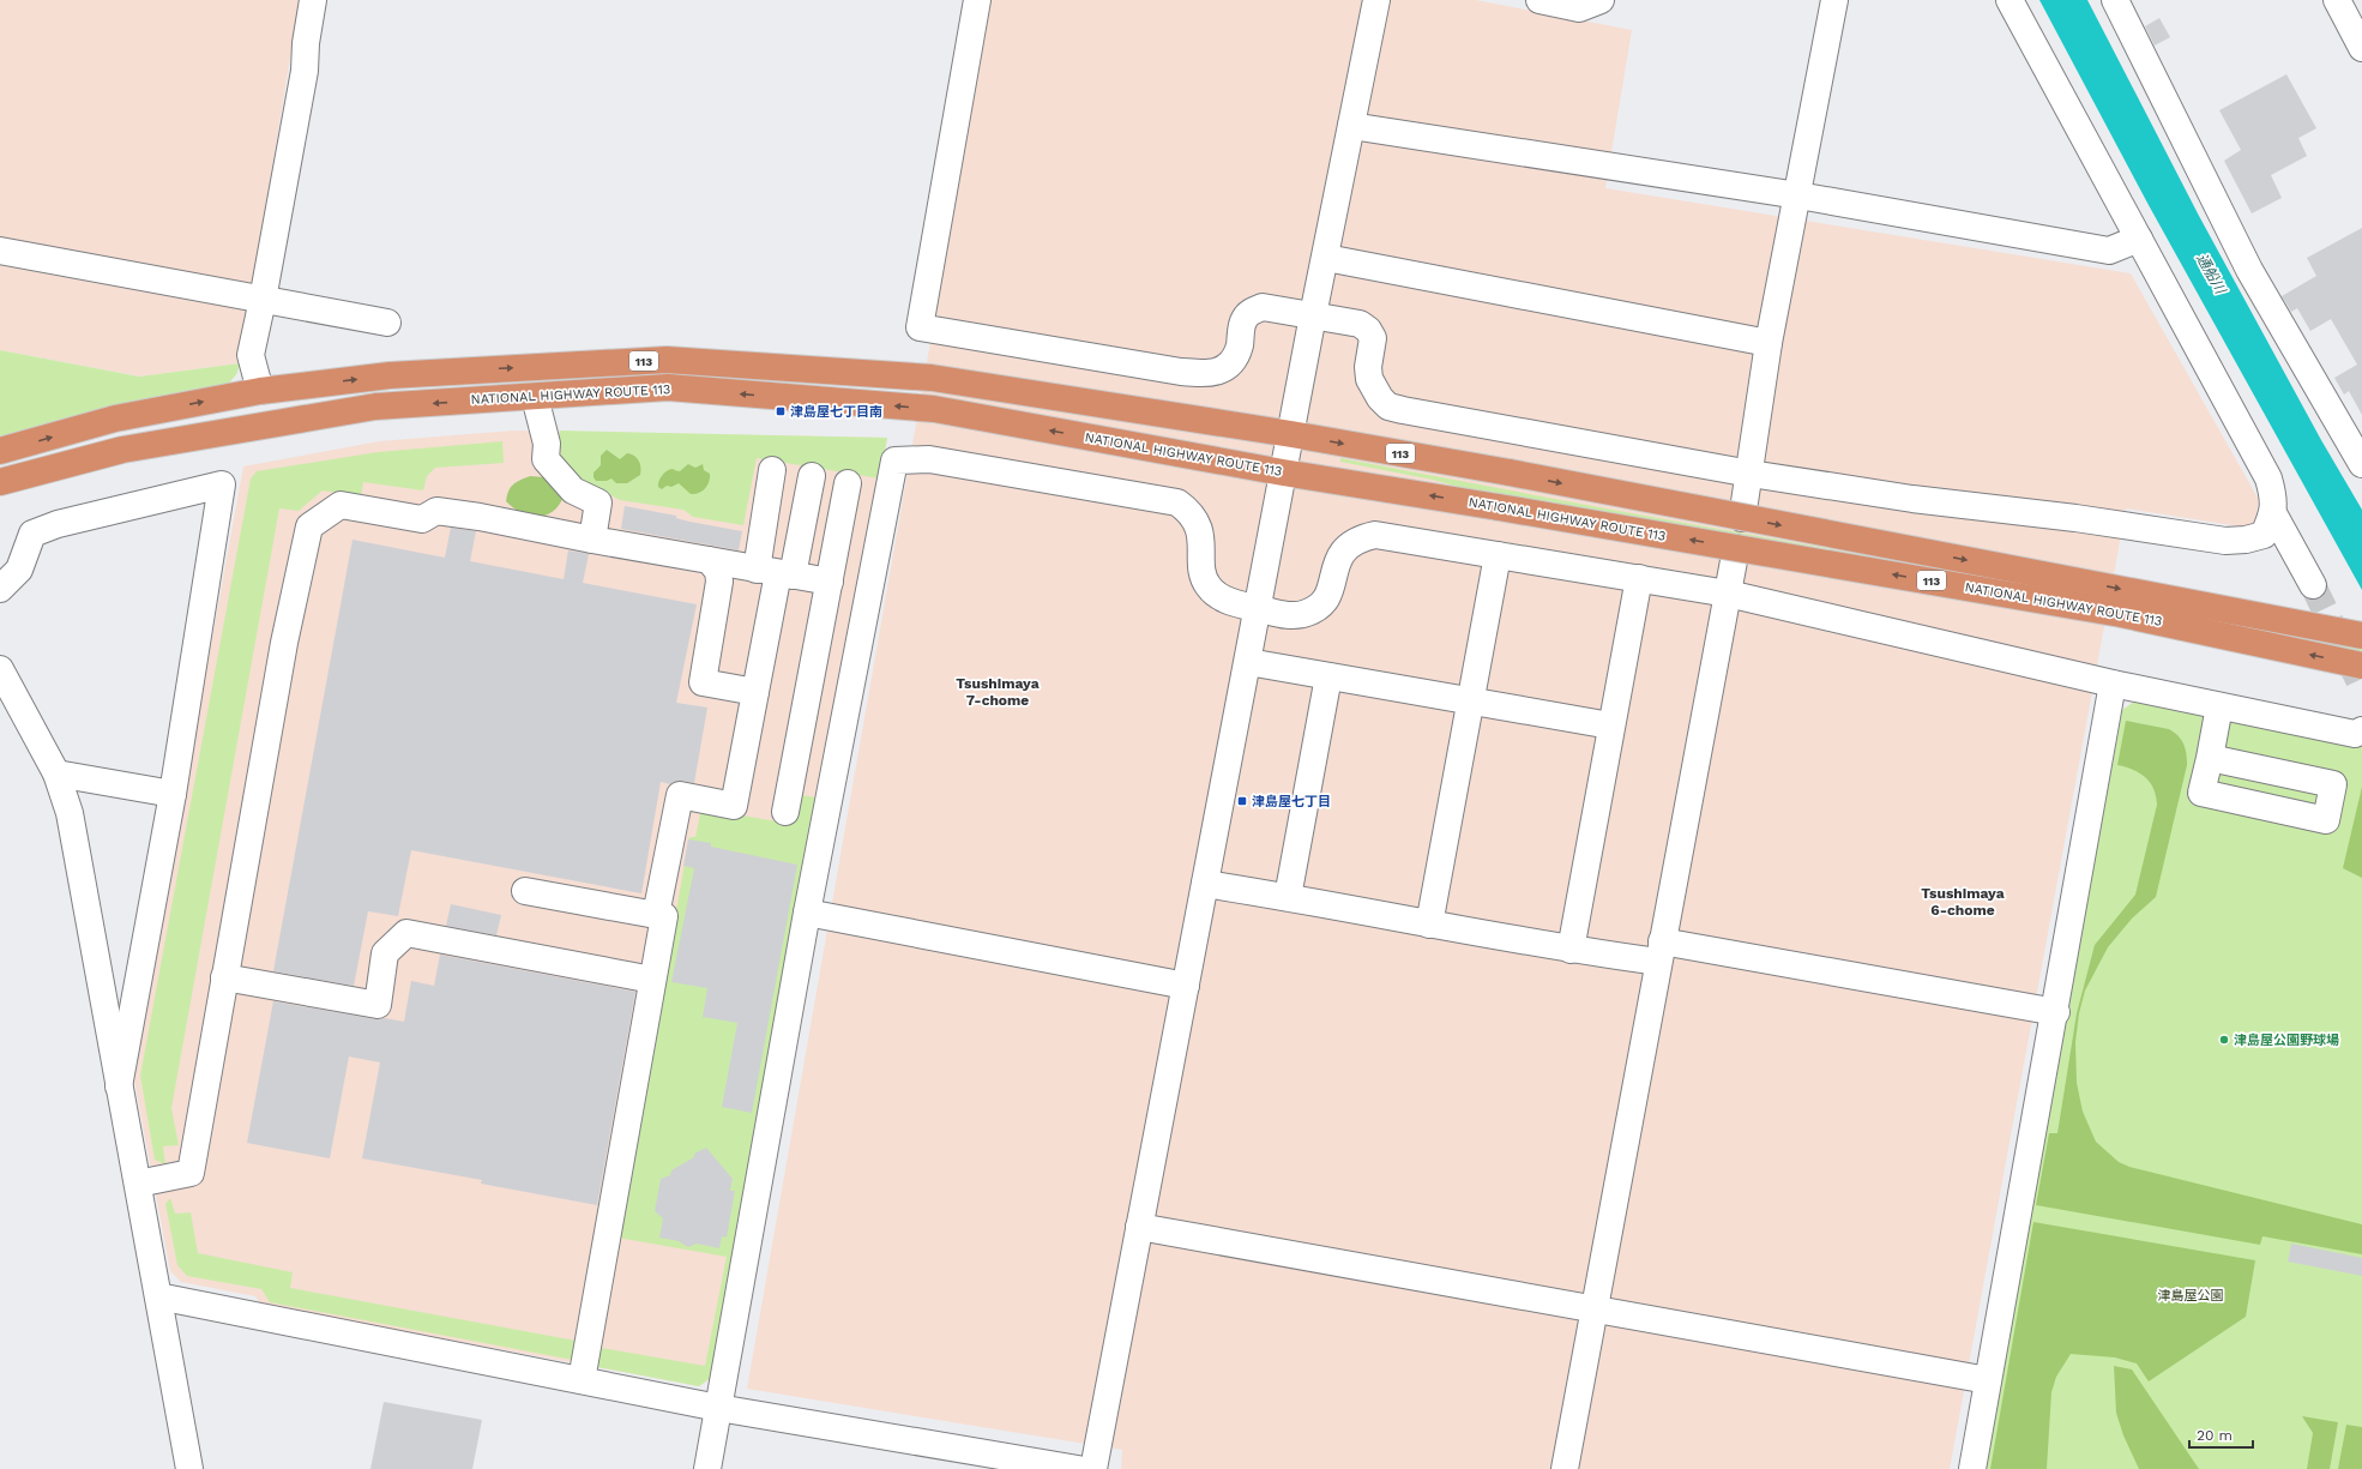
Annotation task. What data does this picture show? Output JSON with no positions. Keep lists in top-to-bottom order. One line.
{"streets":{"highway":["113","NATIONAL HIGHWAY ROUTE 113"]},"districts":["Tsushimaya 7-chome","Tsushimaya 6-chome"],"water":["通船川"],"parks":["津島屋公園"],"places":{"transit":["津島屋七丁目南","津島屋七丁目"],"other":["津島屋公園野球場"]},"scale_bar":"20 m"}
